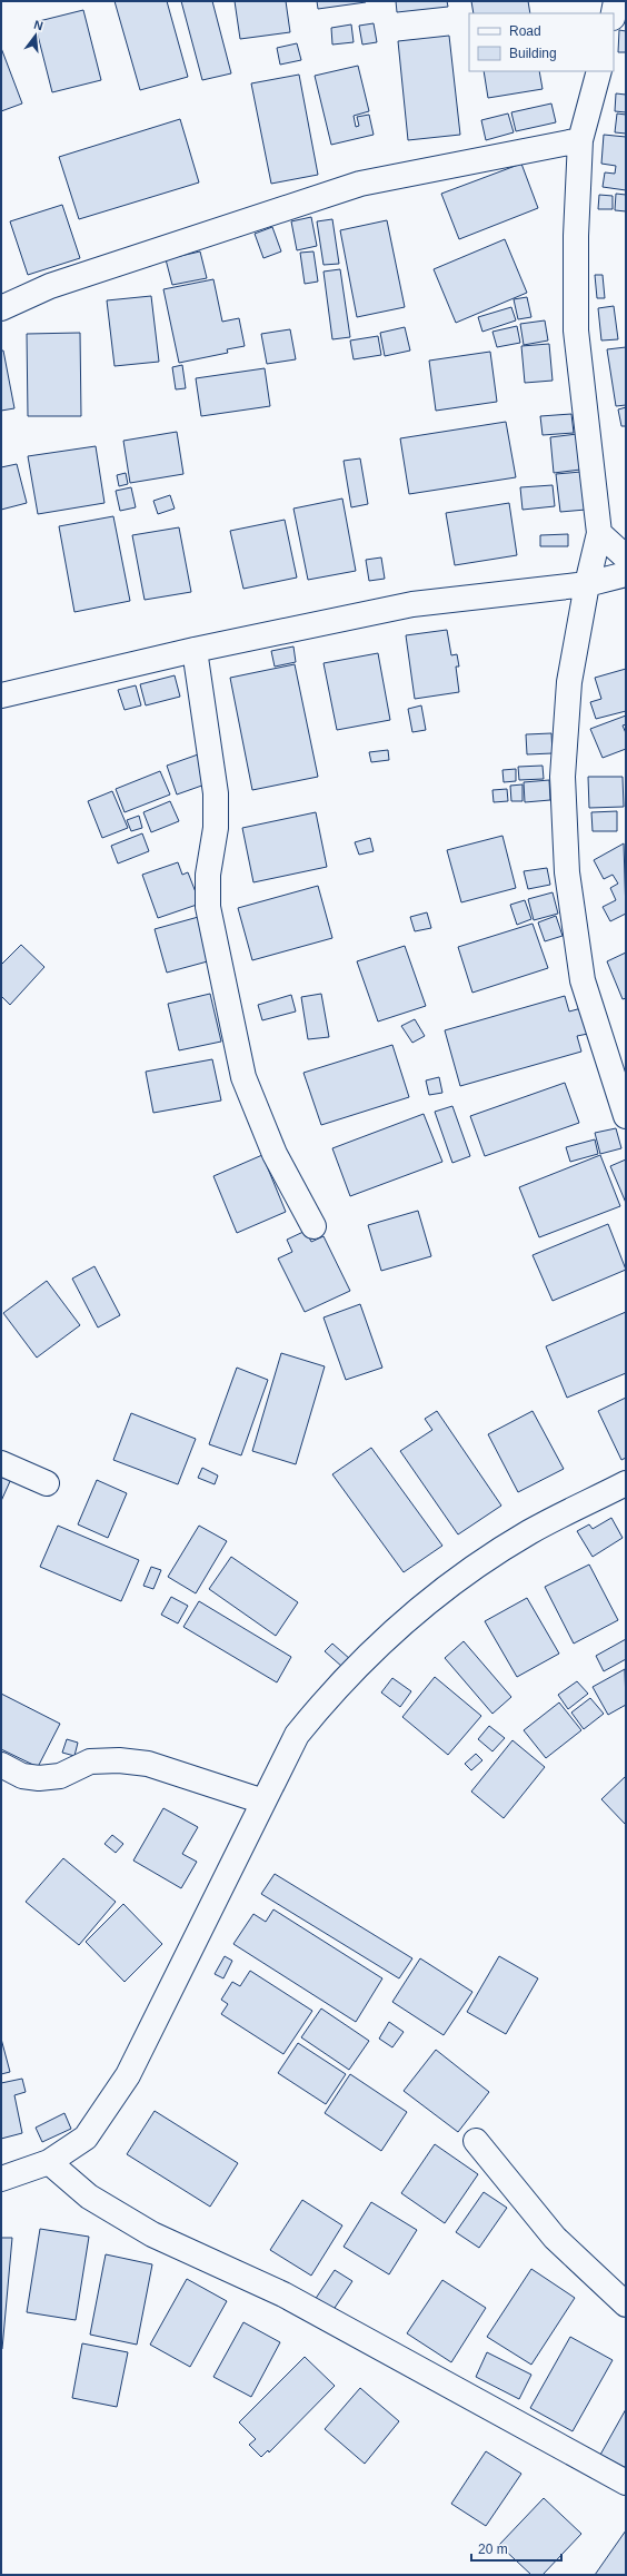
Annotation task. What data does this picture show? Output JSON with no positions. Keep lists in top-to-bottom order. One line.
{"legend":["Road","Building"],"scale_bar":"20 m","north":"top"}
